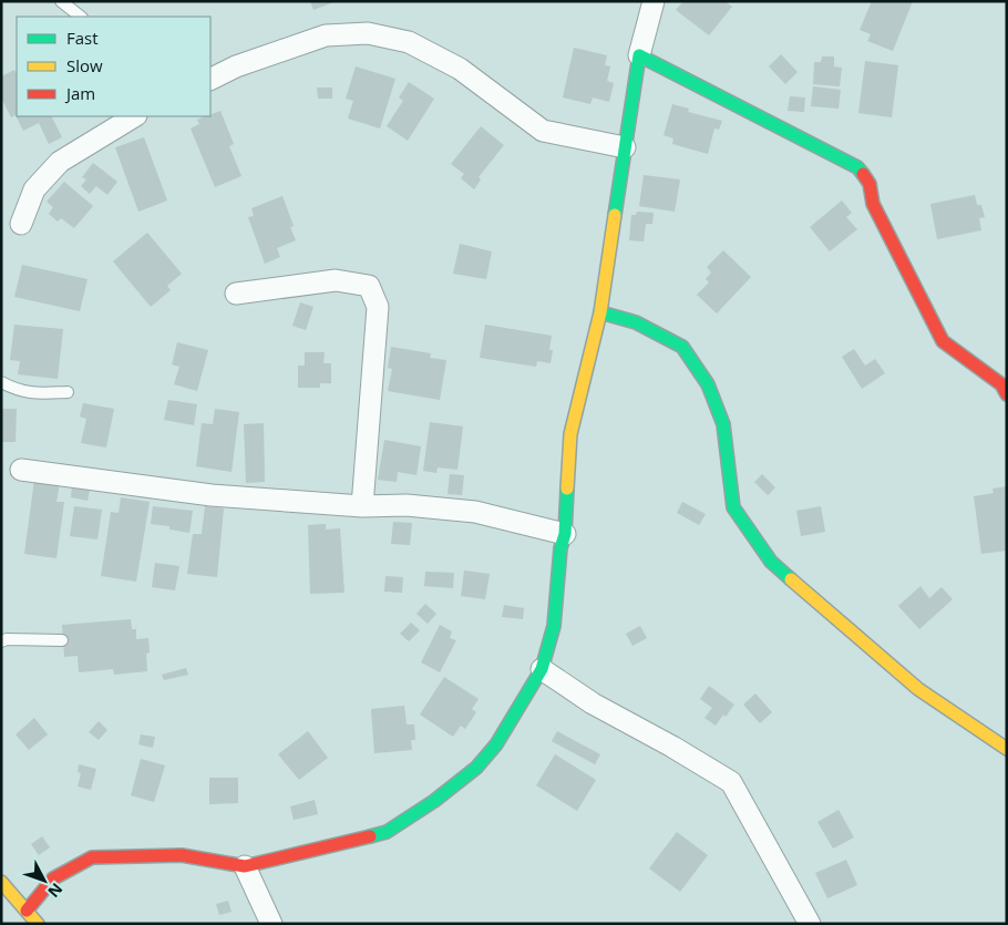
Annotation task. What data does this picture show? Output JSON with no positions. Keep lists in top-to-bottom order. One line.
{"legend":["Fast","Slow","Jam"],"north":"bottom right"}
